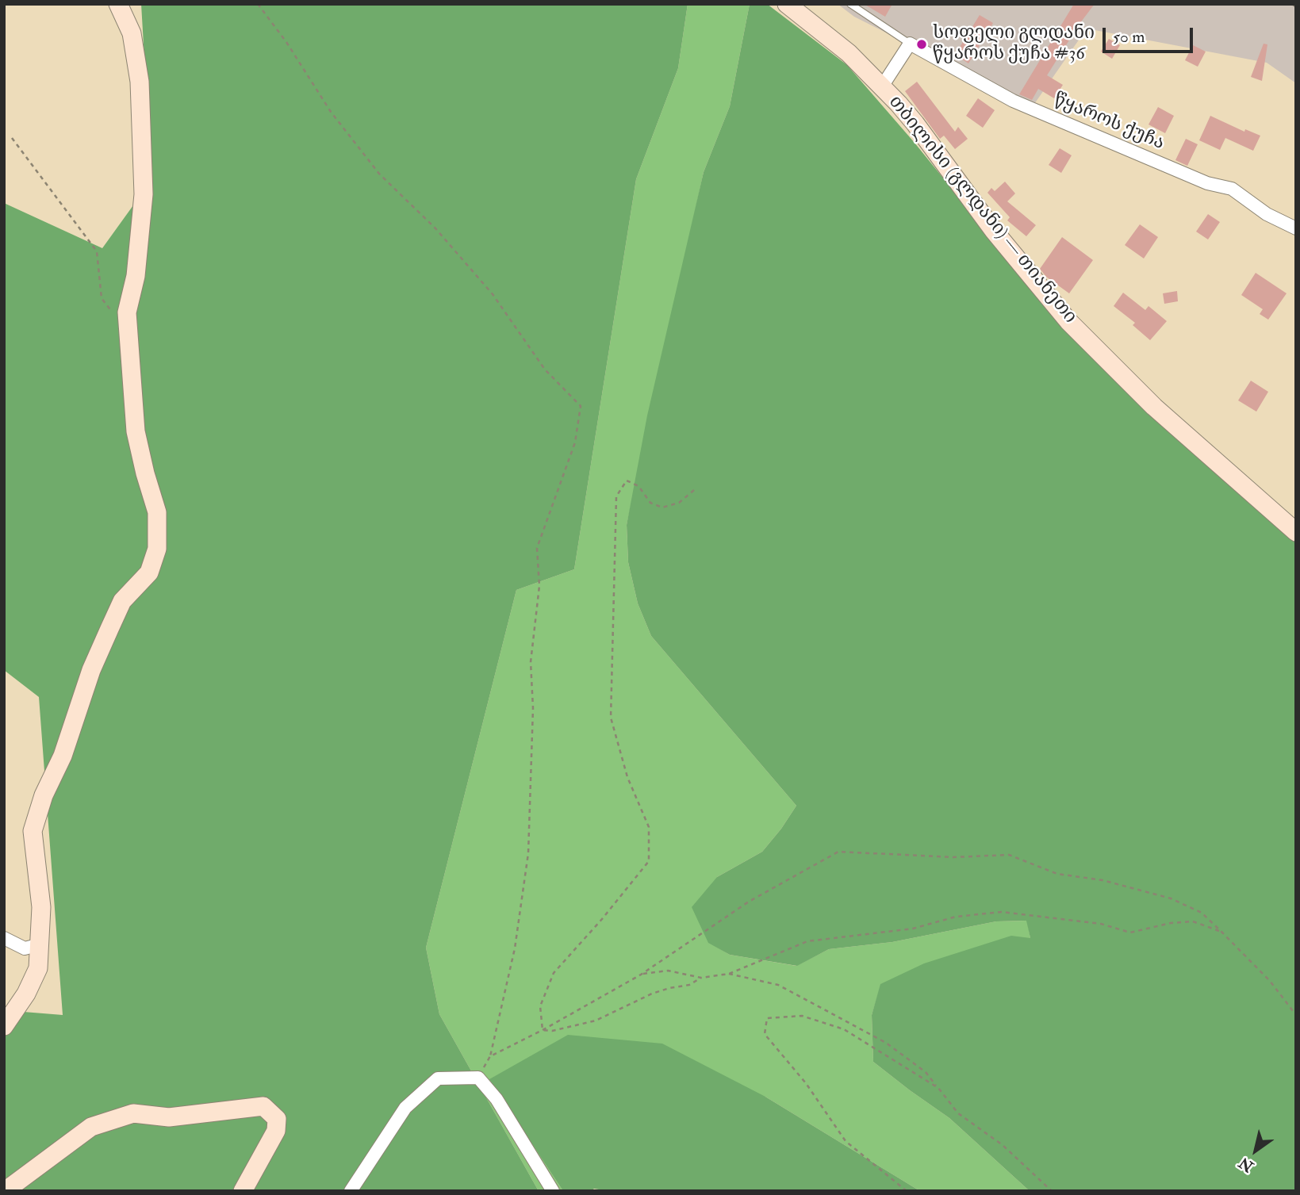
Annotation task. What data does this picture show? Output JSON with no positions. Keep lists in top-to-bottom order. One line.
{"streets":{"street":["წყაროს ქუჩა","თბილისი (გლდანი) — თიანეთი"]},"places":["სოფელი გლდანი წყაროს ქუჩა #36"],"scale_bar":"50 m","north":"bottom left"}
